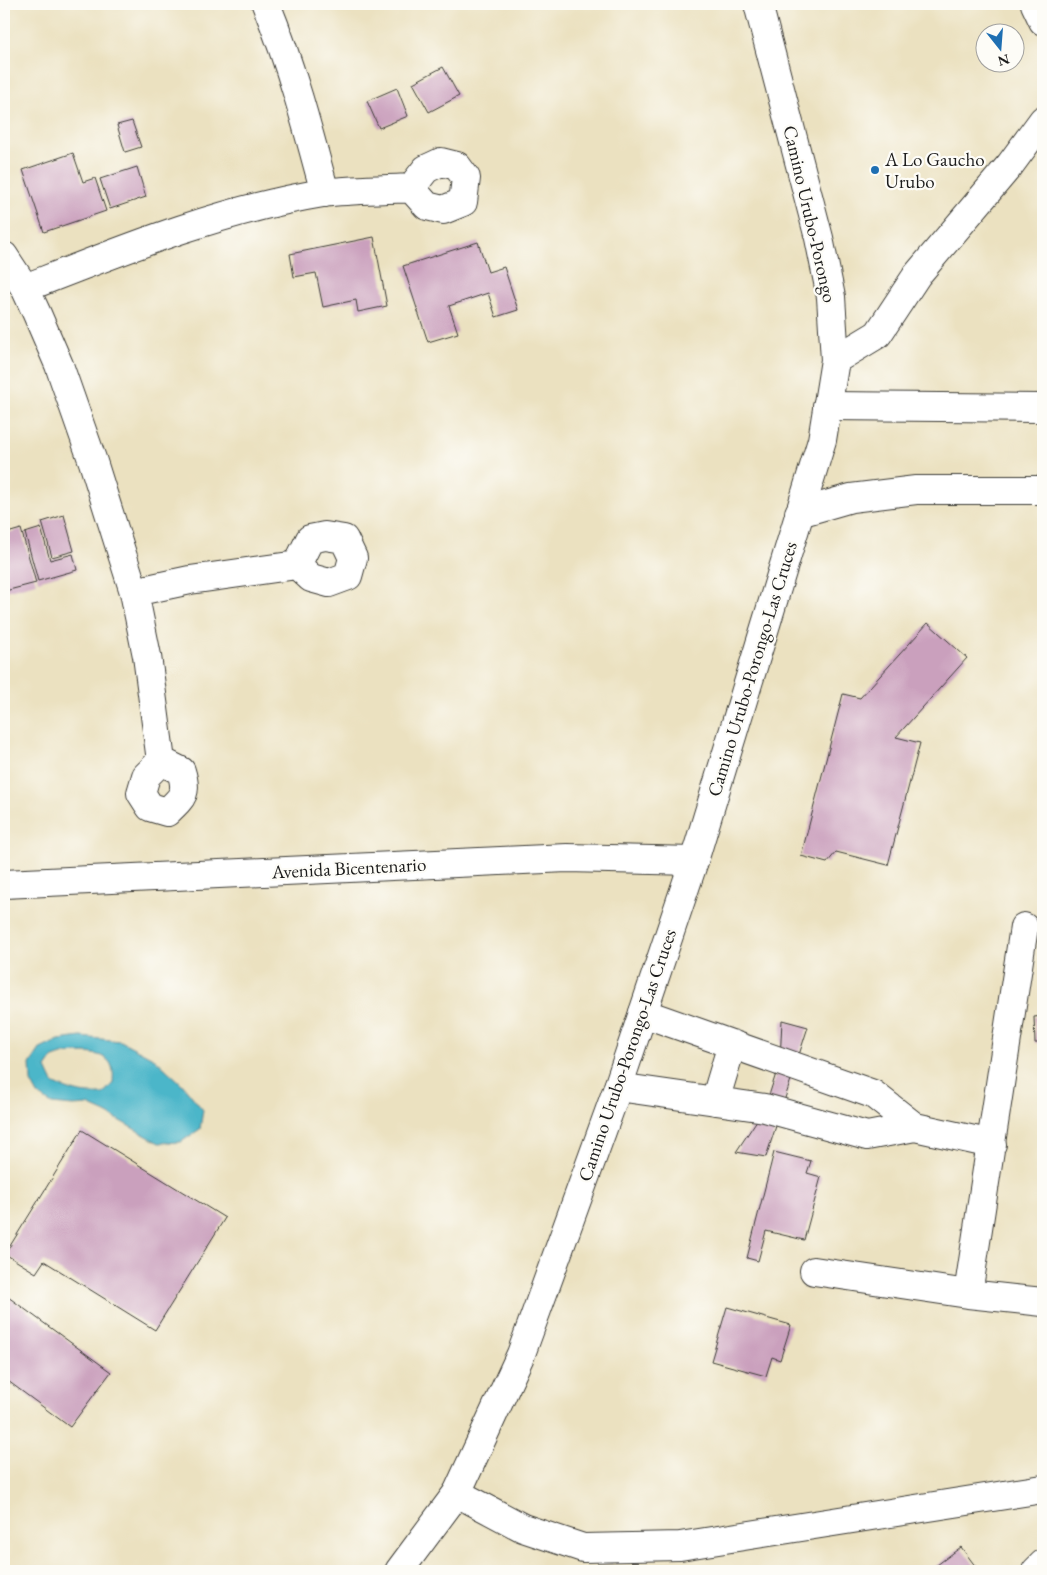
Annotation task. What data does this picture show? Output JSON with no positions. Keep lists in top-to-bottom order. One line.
{"streets":{"street":["Camino Urubo-Porongo","Camino Urubo-Porongo-Las Cruces","Avenida Bicentenario"]},"crossings":[["Camino Urubo-Porongo","Camino Urubo-Porongo-Las Cruces"],["Camino Urubo-Porongo-Las Cruces","Avenida Bicentenario"]],"places":["A Lo Gaucho Urubo"],"north":"bottom"}
